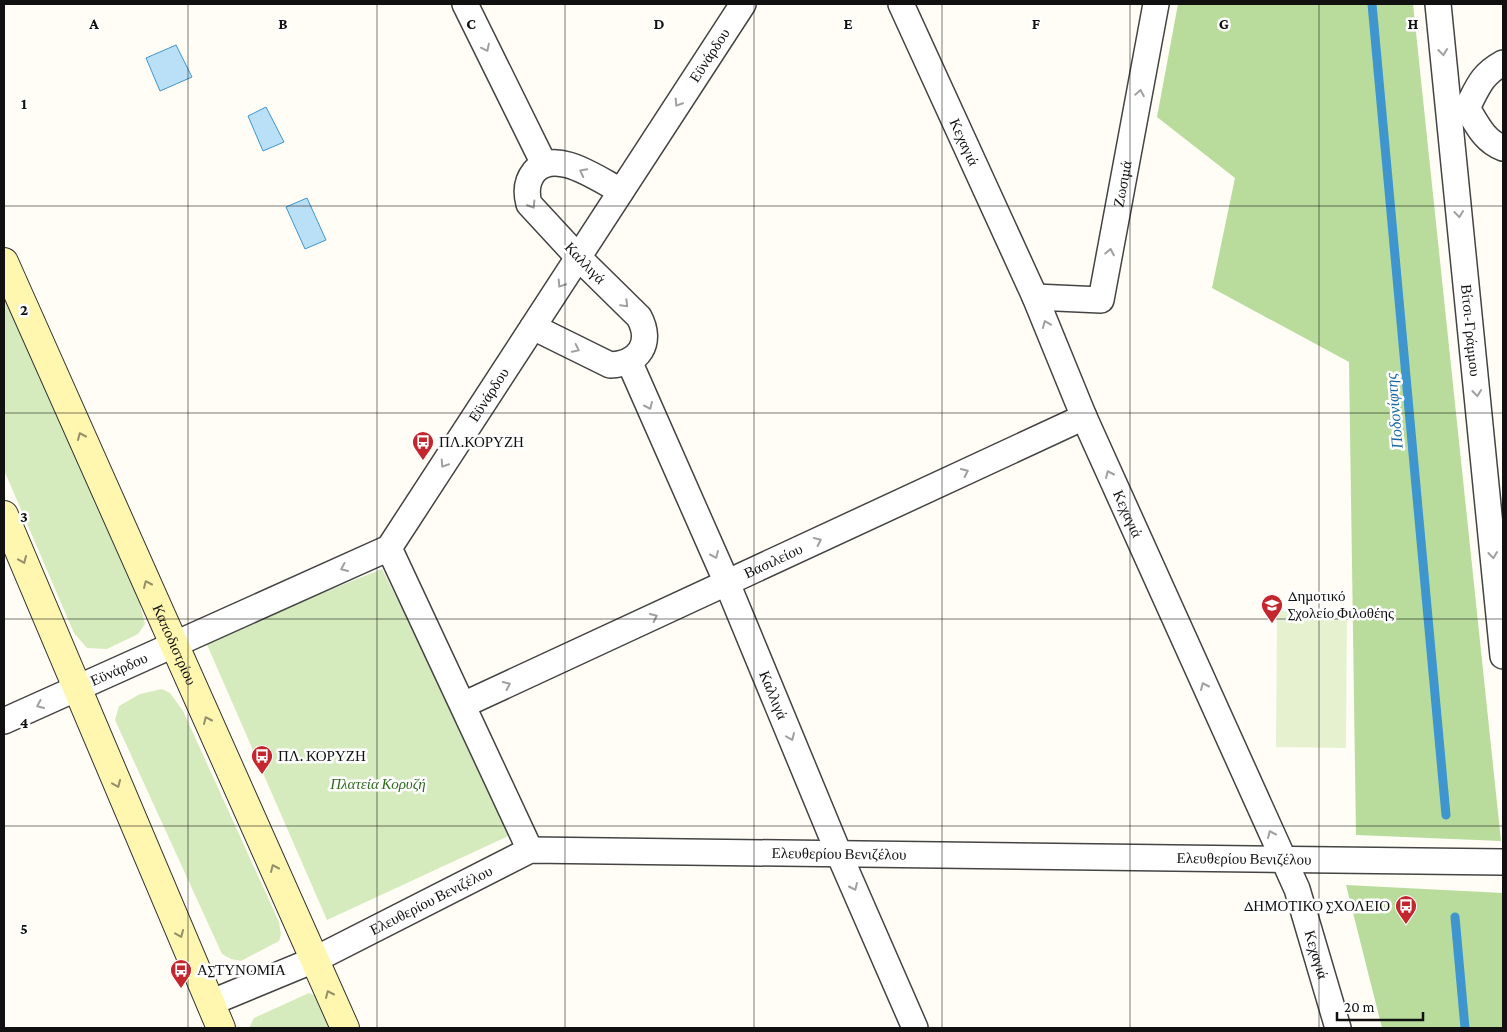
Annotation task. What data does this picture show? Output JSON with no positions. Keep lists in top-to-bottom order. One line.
{"streets":{"main road":["Καποδιστρίου"],"street":["Εϋνάρδου","Κεχαγιά","Ζωσιμά","Καλλιγά","Βίτσι-Γράμμου","Βασιλείου","Ελευθερίου Βενιζέλου"]},"crossings":[["Εϋνάρδου","Καλλιγά"],["Εϋνάρδου","Καποδιστρίου"],["Κεχαγιά","Ζωσιμά"],["Κεχαγιά","Βασιλείου"],["Κεχαγιά","Ελευθερίου Βενιζέλου"],["Καλλιγά","Βασιλείου"],["Καλλιγά","Ελευθερίου Βενιζέλου"],["Καποδιστρίου","Ελευθερίου Βενιζέλου"]],"one_way":["Εϋνάρδου","Κεχαγιά","Ζωσιμά","Καλλιγά","Βίτσι-Γράμμου","Βασιλείου"],"water":["Ποδονίφτης"],"parks":["Πλατεία Κορυζή"],"places":{"bus stop":["ΠΛ.ΚΟΡΥΖΗ","ΠΛ. ΚΟΡΥΖΗ","ΔΗΜΟΤΙΚΟ ΣΧΟΛΕΙΟ","ΑΣΤΥΝΟΜΙΑ"],"school or university":["Δημοτικό Σχολείο Φιλοθέης"]},"scale_bar":"20 m","grid":{"columns":["A","B","C","D","E","F","G","H"],"rows":["1","2","3","4","5"]}}
